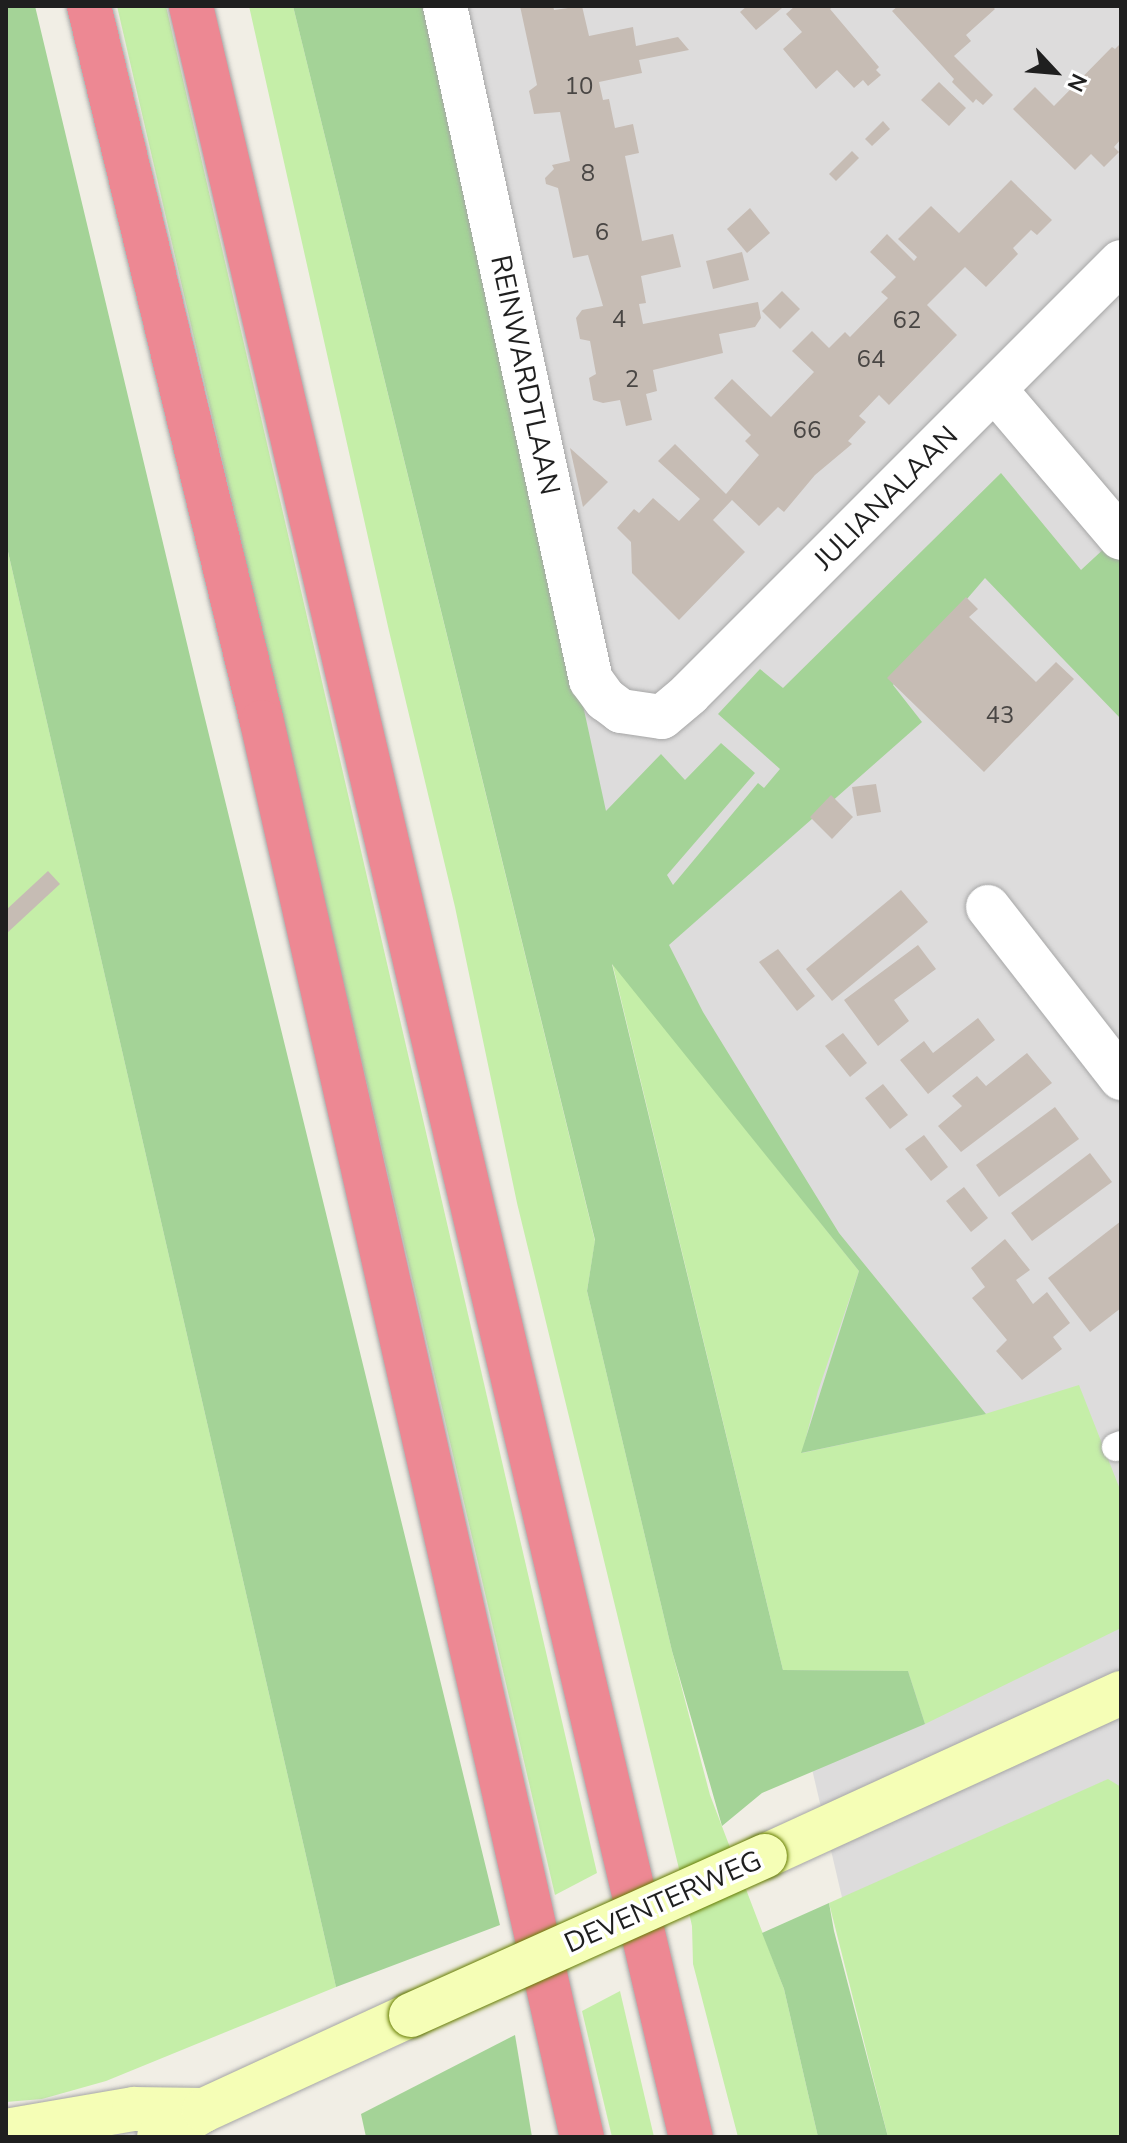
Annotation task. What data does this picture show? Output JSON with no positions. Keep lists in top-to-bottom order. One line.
{"streets":{"main road":["DEVENTERWEG"],"street":["REINWARDTLAAN","JULIANALAAN"]},"crossings":[["REINWARDTLAAN","JULIANALAAN"]],"house_numbers":["10","8","6","4","62","64","2","66","43"],"north":"bottom right"}
